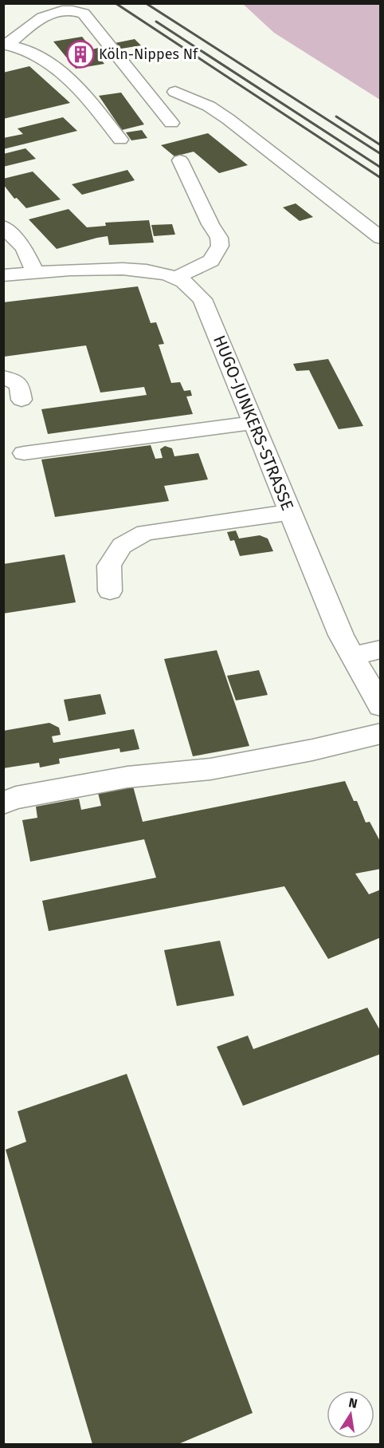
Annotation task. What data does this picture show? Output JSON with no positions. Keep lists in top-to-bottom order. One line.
{"streets":{"street":["HUGO-JUNKERS-STRASSE"]},"places":{"building":["Köln-Nippes Nf"]},"north":"top"}
